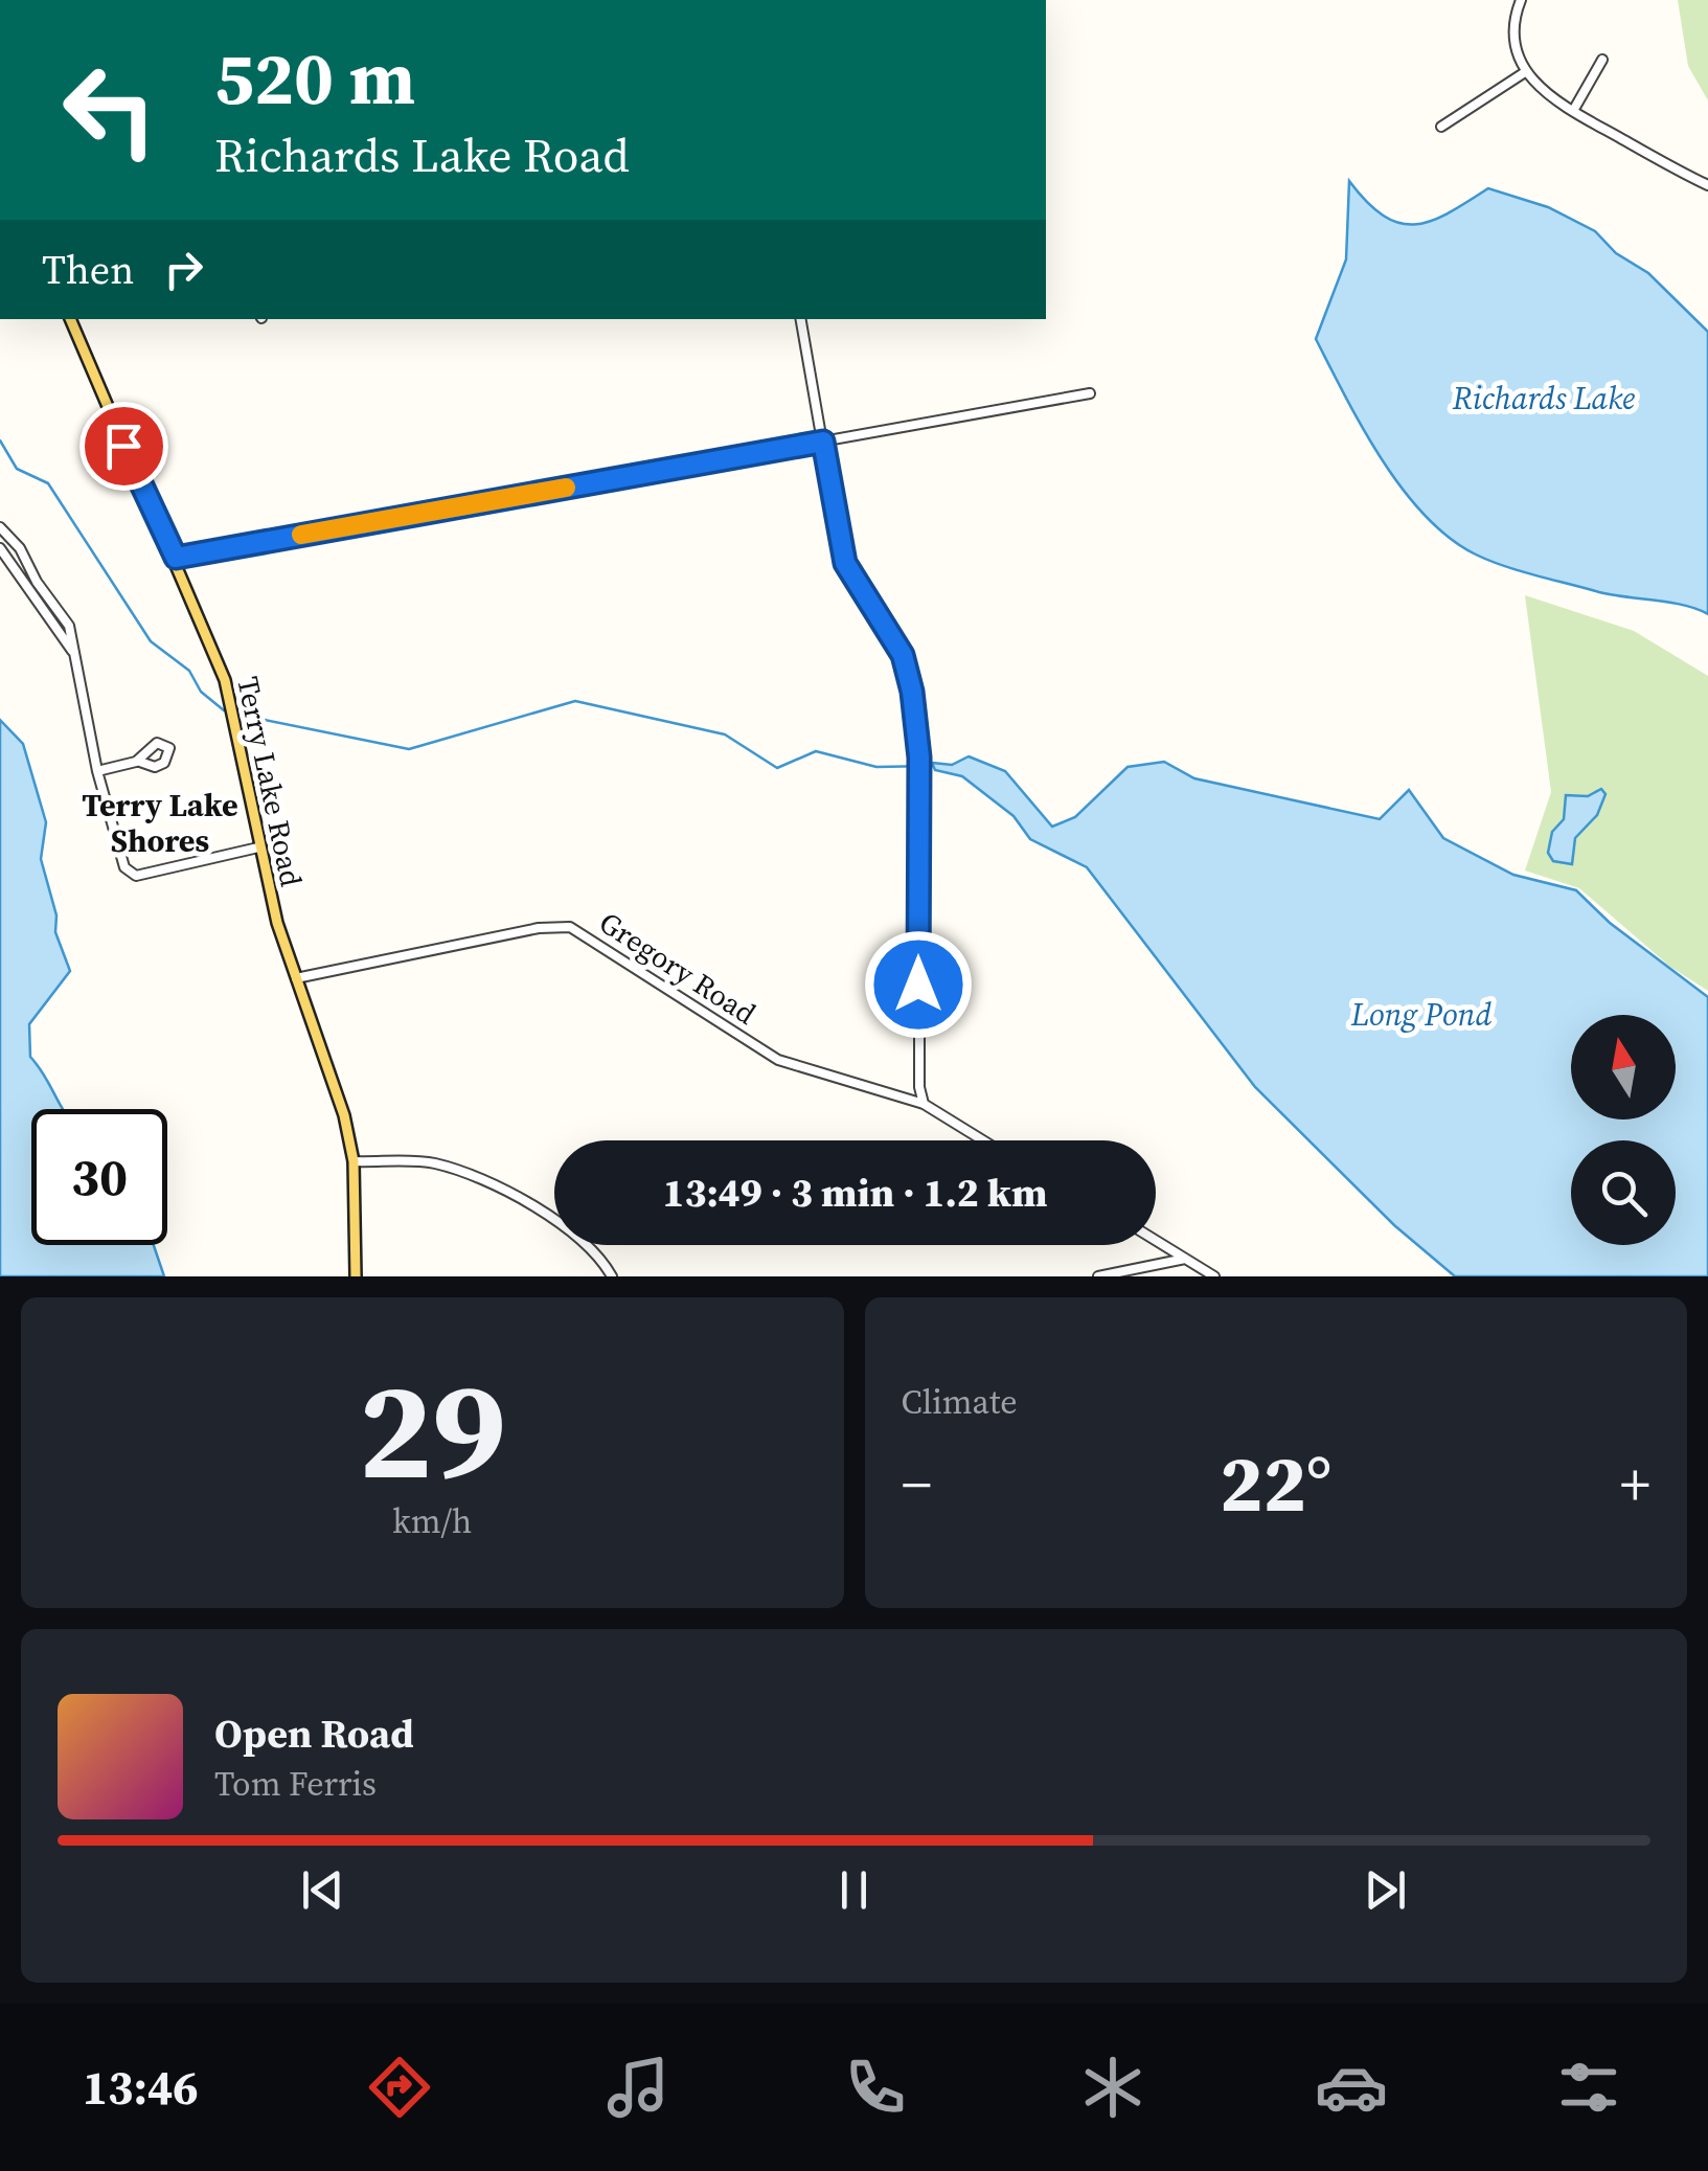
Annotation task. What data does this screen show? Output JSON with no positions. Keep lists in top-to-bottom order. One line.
{"streets":{"main road":["Terry Lake Road"],"street":["Gregory Road"]},"crossings":[["Terry Lake Road","Gregory Road"]],"districts":["Terry Lake Shores"],"water":["Richards Lake","Long Pond"],"north":"top","page":{"turn":["520 m","Richards Lake Road"],"then":"Then","limit":"30","trip":"13:49 · 3 min · 1.2 km","tile":[["29","km/h"],"Climate"],"heat":["−","22°","+"],"song":["Open Road","Tom Ferris"],"tabs":"13:46"}}
